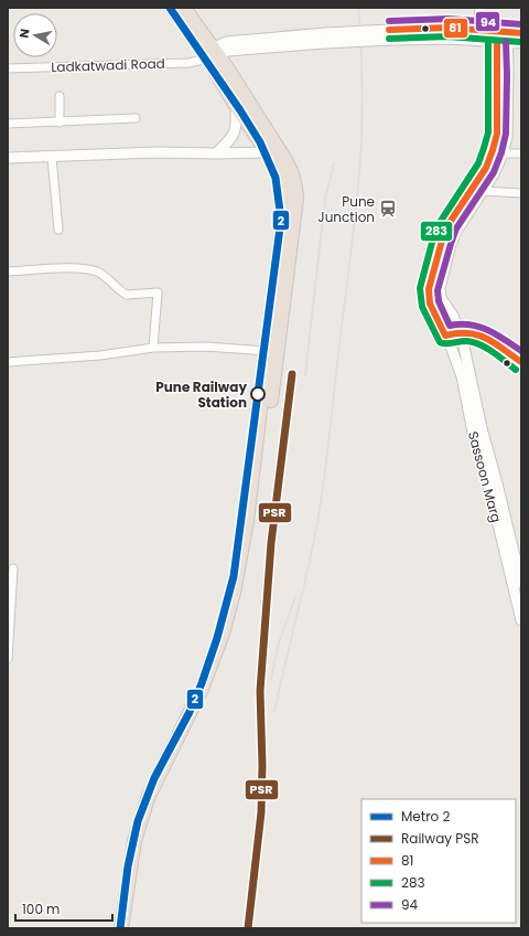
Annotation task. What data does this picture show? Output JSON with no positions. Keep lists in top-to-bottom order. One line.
{"streets":{"main road":["Sassoon Marg"],"street":["Ladkatwadi Road"]},"places":{"station":["Pune Junction"],"other":["Pune Railway Station"]},"lines":["metro line 2","transit line 94","transit line 81","transit line 283","rail line PSR"],"legend":["Metro 2","Railway PSR","81","283","94"],"scale_bar":"100 m","north":"left"}
